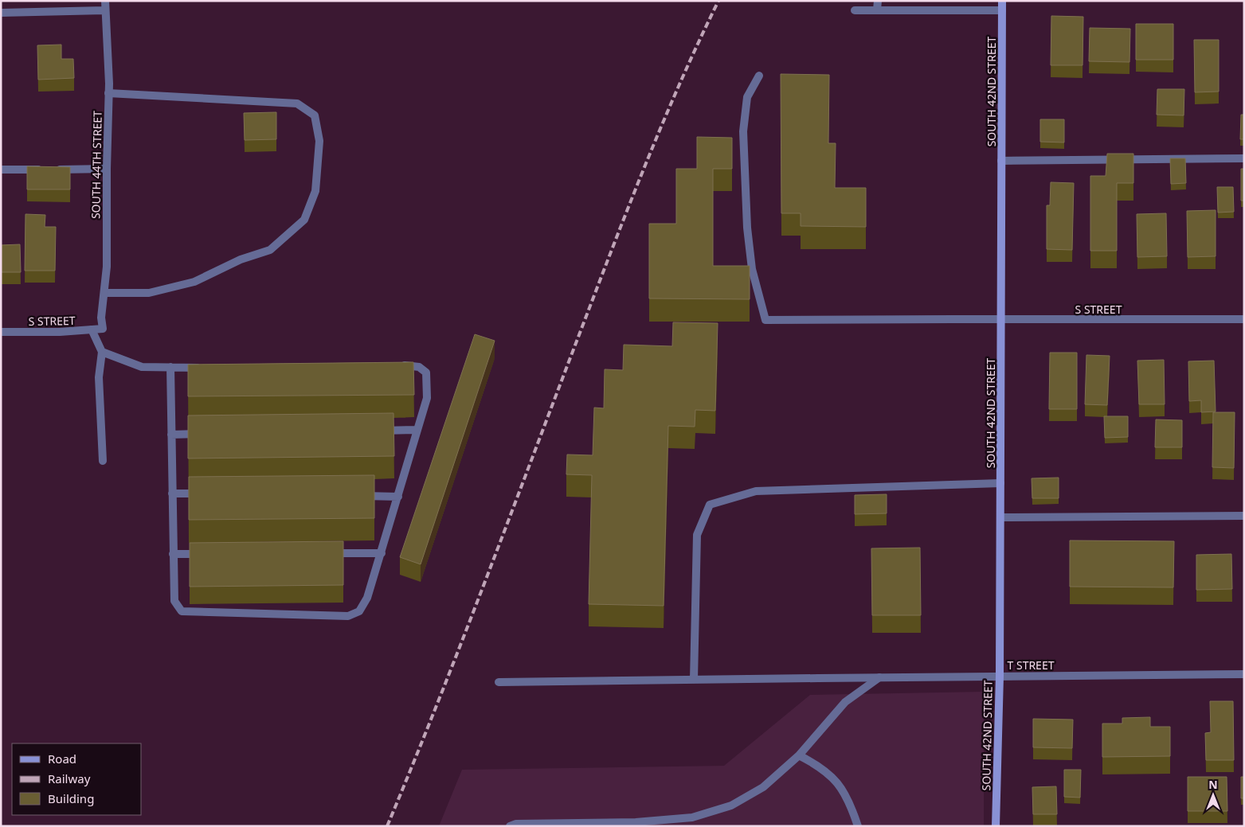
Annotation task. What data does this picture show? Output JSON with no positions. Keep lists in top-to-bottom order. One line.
{"streets":{"street":["SOUTH 42ND STREET","SOUTH 44TH STREET","S STREET","T STREET"]},"crossings":[["SOUTH 42ND STREET","S STREET"],["SOUTH 42ND STREET","T STREET"],["SOUTH 44TH STREET","S STREET"]],"legend":["Road","Railway","Building"],"north":"top"}
